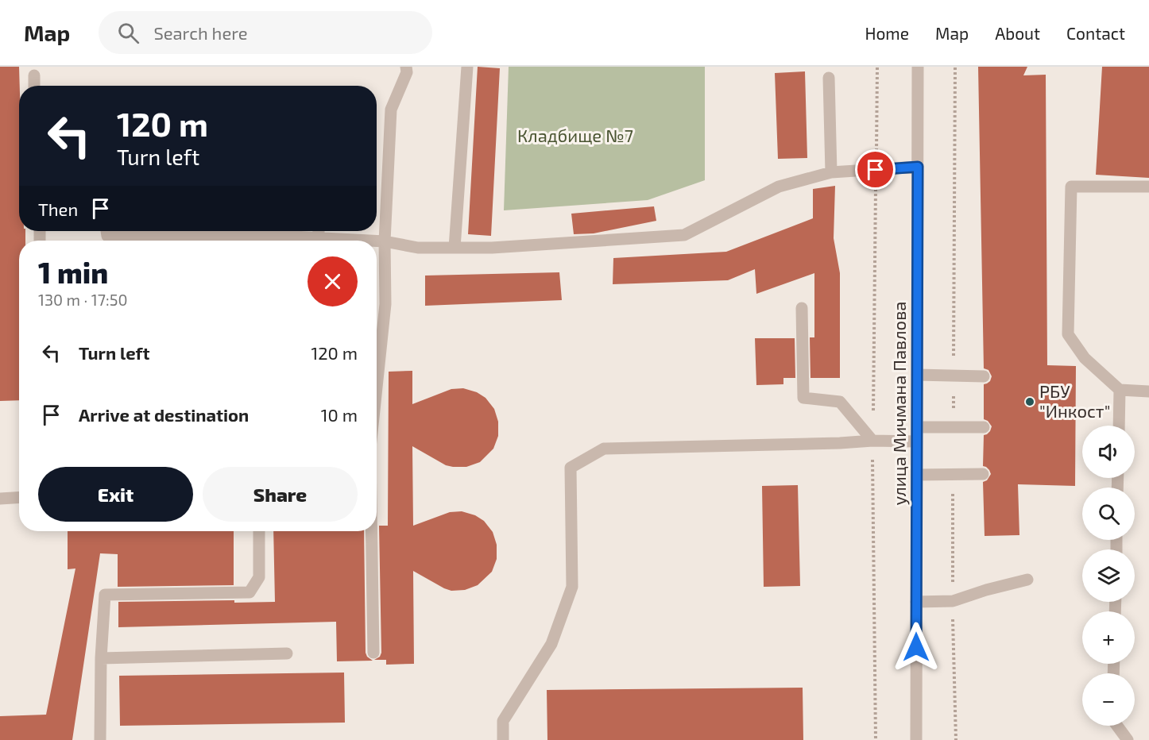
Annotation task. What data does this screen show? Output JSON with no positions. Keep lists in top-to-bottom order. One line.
{"streets":{"street":["улица Мичмана Павлова"]},"parks":["Кладбище №7"],"places":["РБУ \"Инкост\""],"page":{"header":"Map","search":"Search here","nav":["Home","Map","About","Contact"],"turn":["120 m","Turn left"],"then":"Then","heading":["1 min","130 m · 17:50"],"list":[{"name":"Turn left","value":"120 m"},{"name":"Arrive at destination","value":"10 m"}],"map_buttons":["+","−"],"buttons":["Exit","Share"]}}
